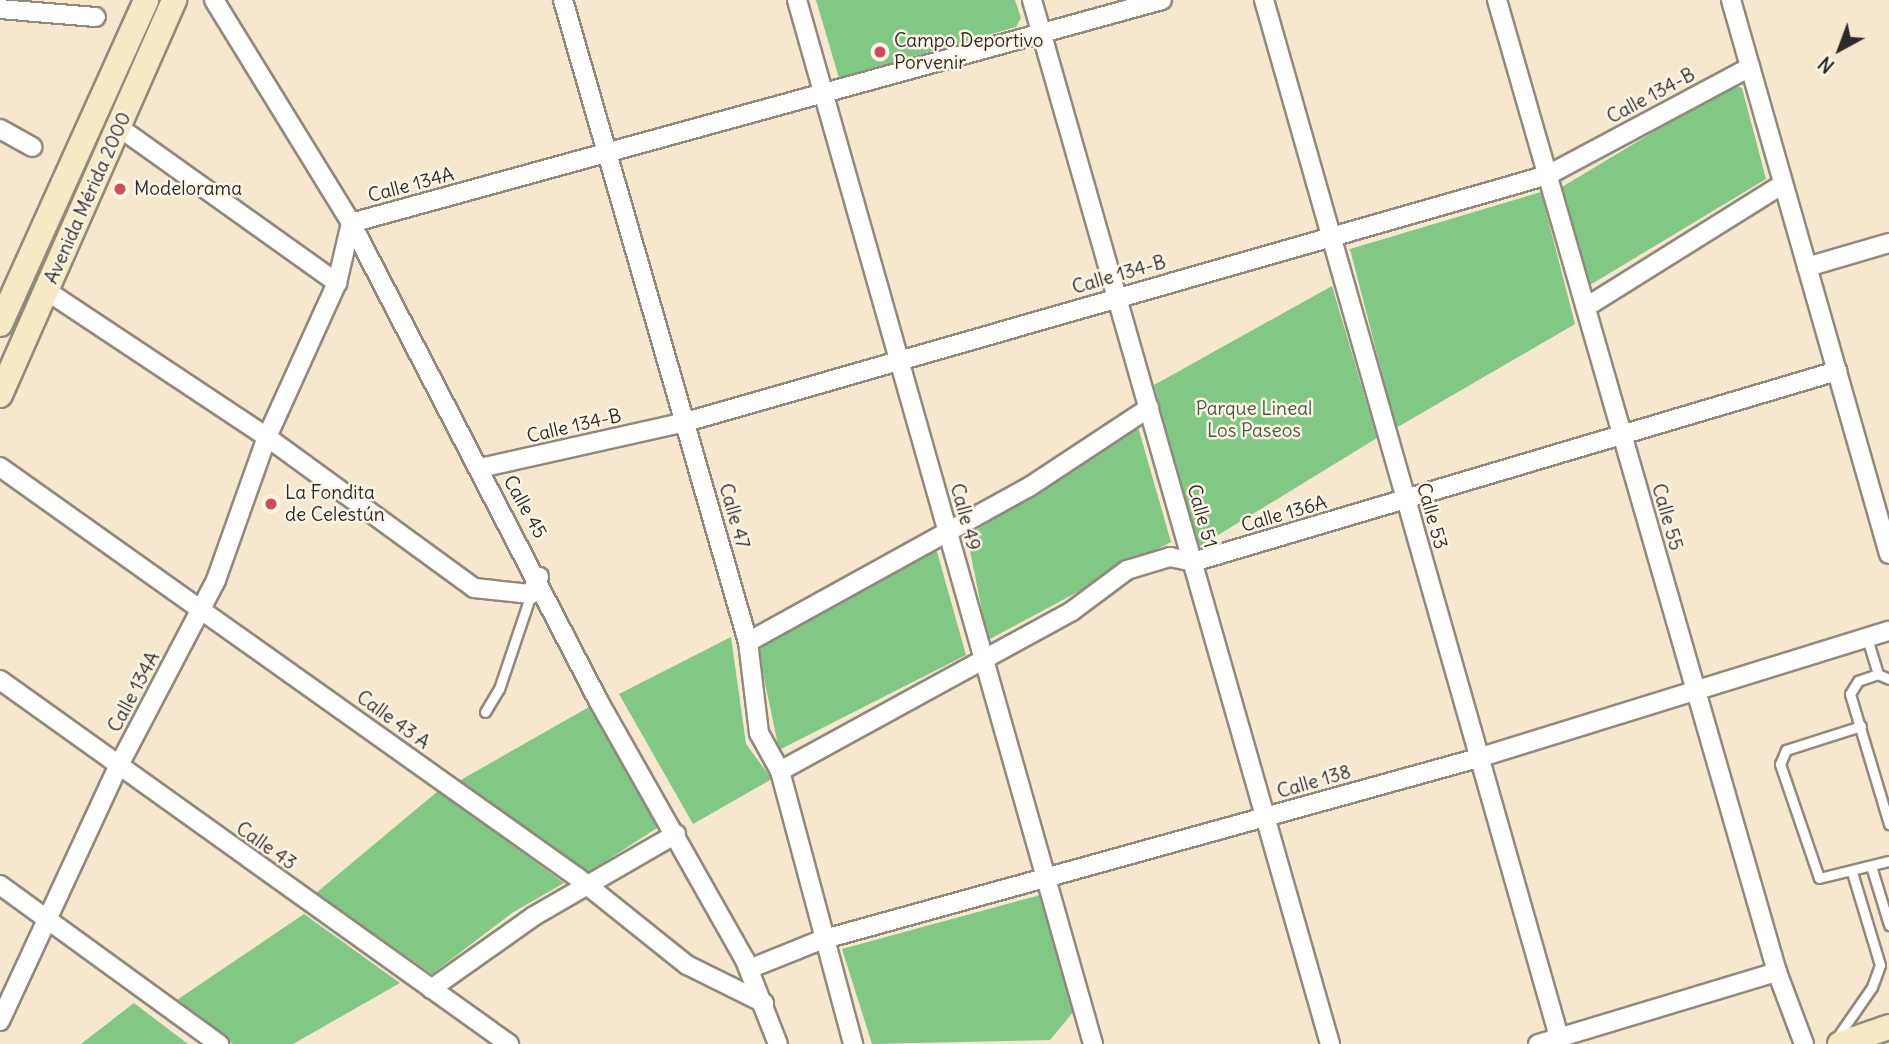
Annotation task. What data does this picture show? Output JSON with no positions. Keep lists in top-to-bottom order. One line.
{"streets":{"main road":["Avenida Mérida 2000"],"street":["Calle 134-B","Calle 134A","Calle 45","Calle 136A","Calle 47","Calle 51","Calle 53","Calle 49","Calle 55","Calle 43 A","Calle 138","Calle 43"]},"crossings":[["Calle 134-B","Calle 45"],["Calle 134-B","Calle 47"],["Calle 134-B","Calle 51"],["Calle 134-B","Calle 53"],["Calle 134-B","Calle 49"],["Calle 134-B","Calle 55"],["Calle 134A","Calle 45"],["Calle 134A","Calle 47"],["Calle 134A","Calle 51"],["Calle 134A","Calle 49"],["Calle 134A","Calle 43 A"],["Calle 134A","Calle 43"],["Calle 45","Calle 43 A"],["Calle 45","Calle 138"],["Calle 136A","Calle 47"],["Calle 136A","Calle 51"],["Calle 136A","Calle 53"],["Calle 136A","Calle 49"],["Calle 136A","Calle 55"],["Calle 47","Calle 138"],["Calle 51","Calle 138"],["Calle 53","Calle 138"],["Calle 49","Calle 138"],["Calle 55","Calle 138"]],"parks":["Parque Lineal Los Paseos"],"places":["Campo Deportivo Porvenir","Modelorama","La Fondita de Celestún"],"north":"bottom left"}
